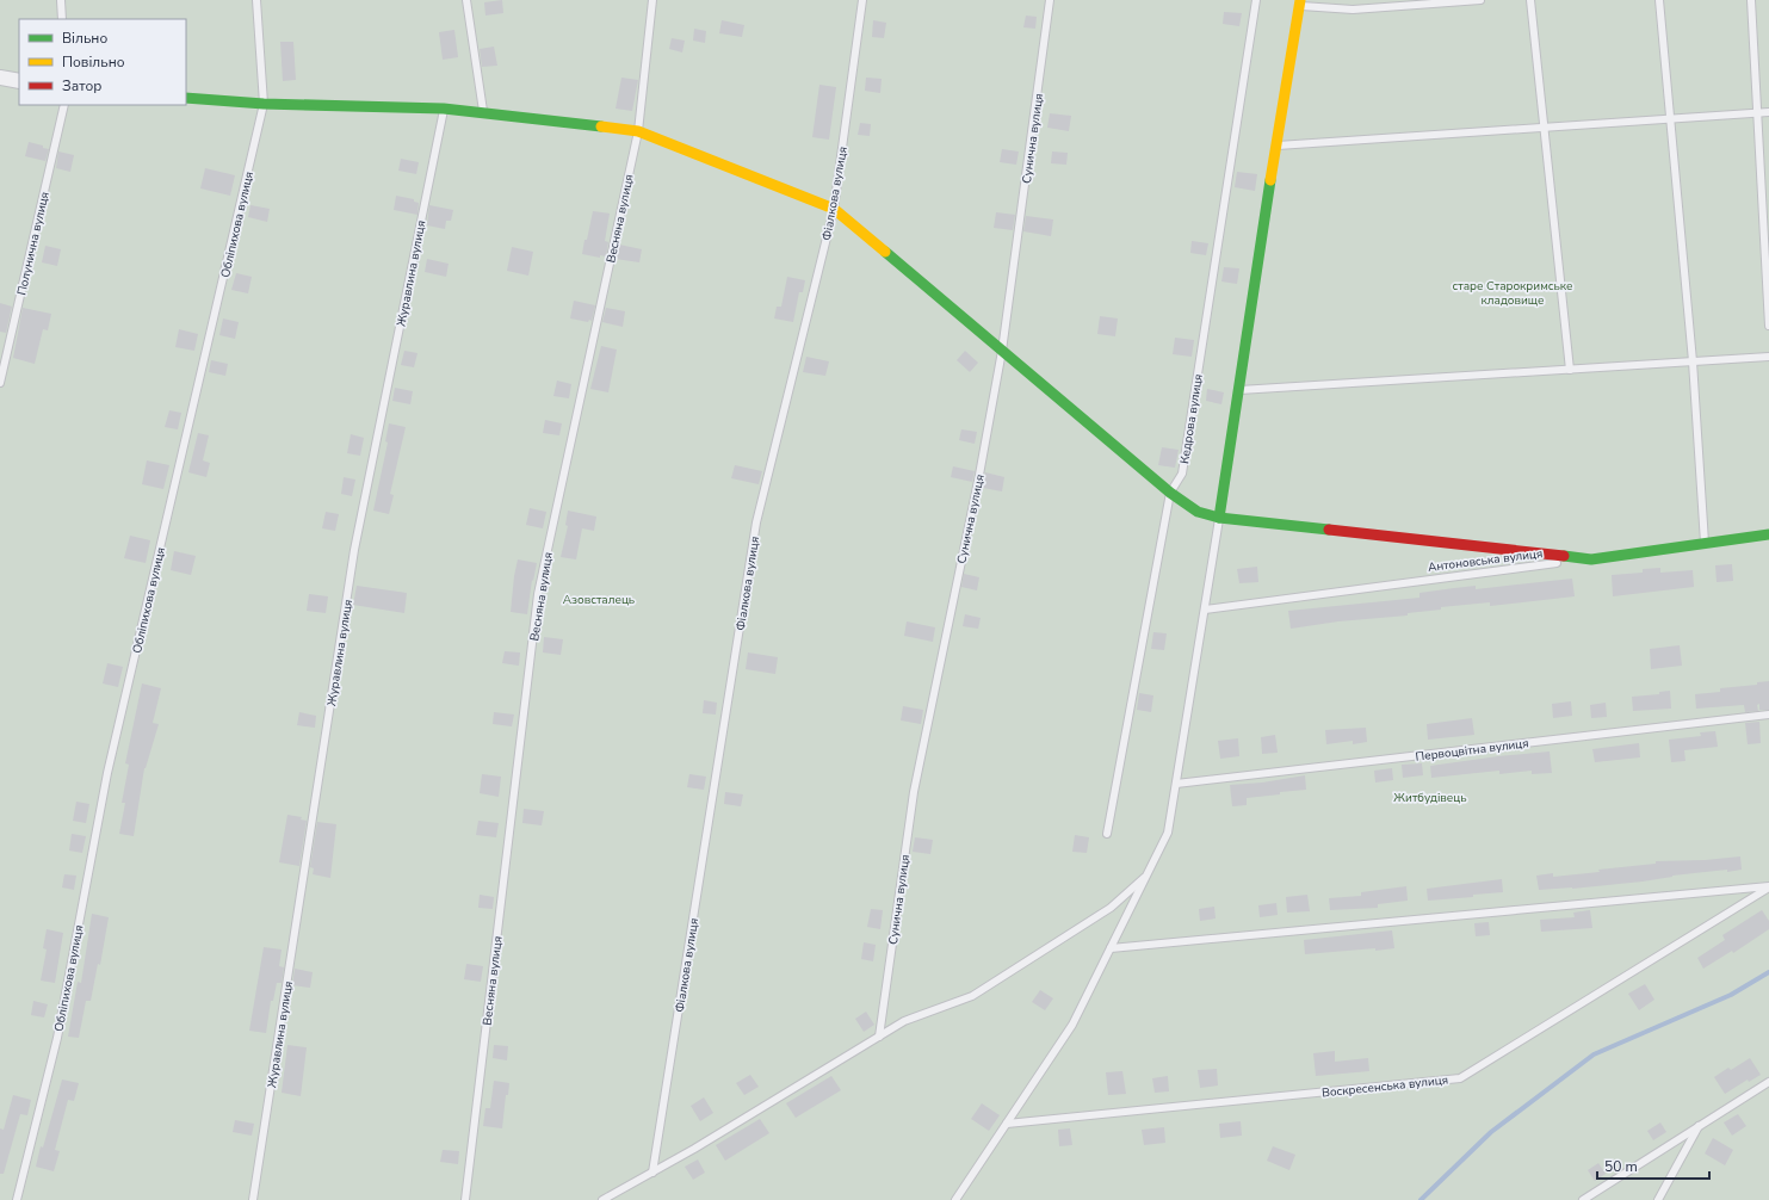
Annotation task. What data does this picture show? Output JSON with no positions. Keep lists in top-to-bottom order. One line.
{"streets":{"street":["Антоновська вулиця"],"lane":["Сунична вулиця","Фіалкова вулиця","Весняна вулиця","Обліпихова вулиця","Полунична вулиця","Журавлина вулиця","Кедрова вулиця","Первоцвітна вулиця","Воскресенська вулиця"]},"parks":["старе Старокримське кладовище","Азовсталець","Житбудівець"],"legend":["Вільно","Повільно","Затор"],"scale_bar":"50 m"}
